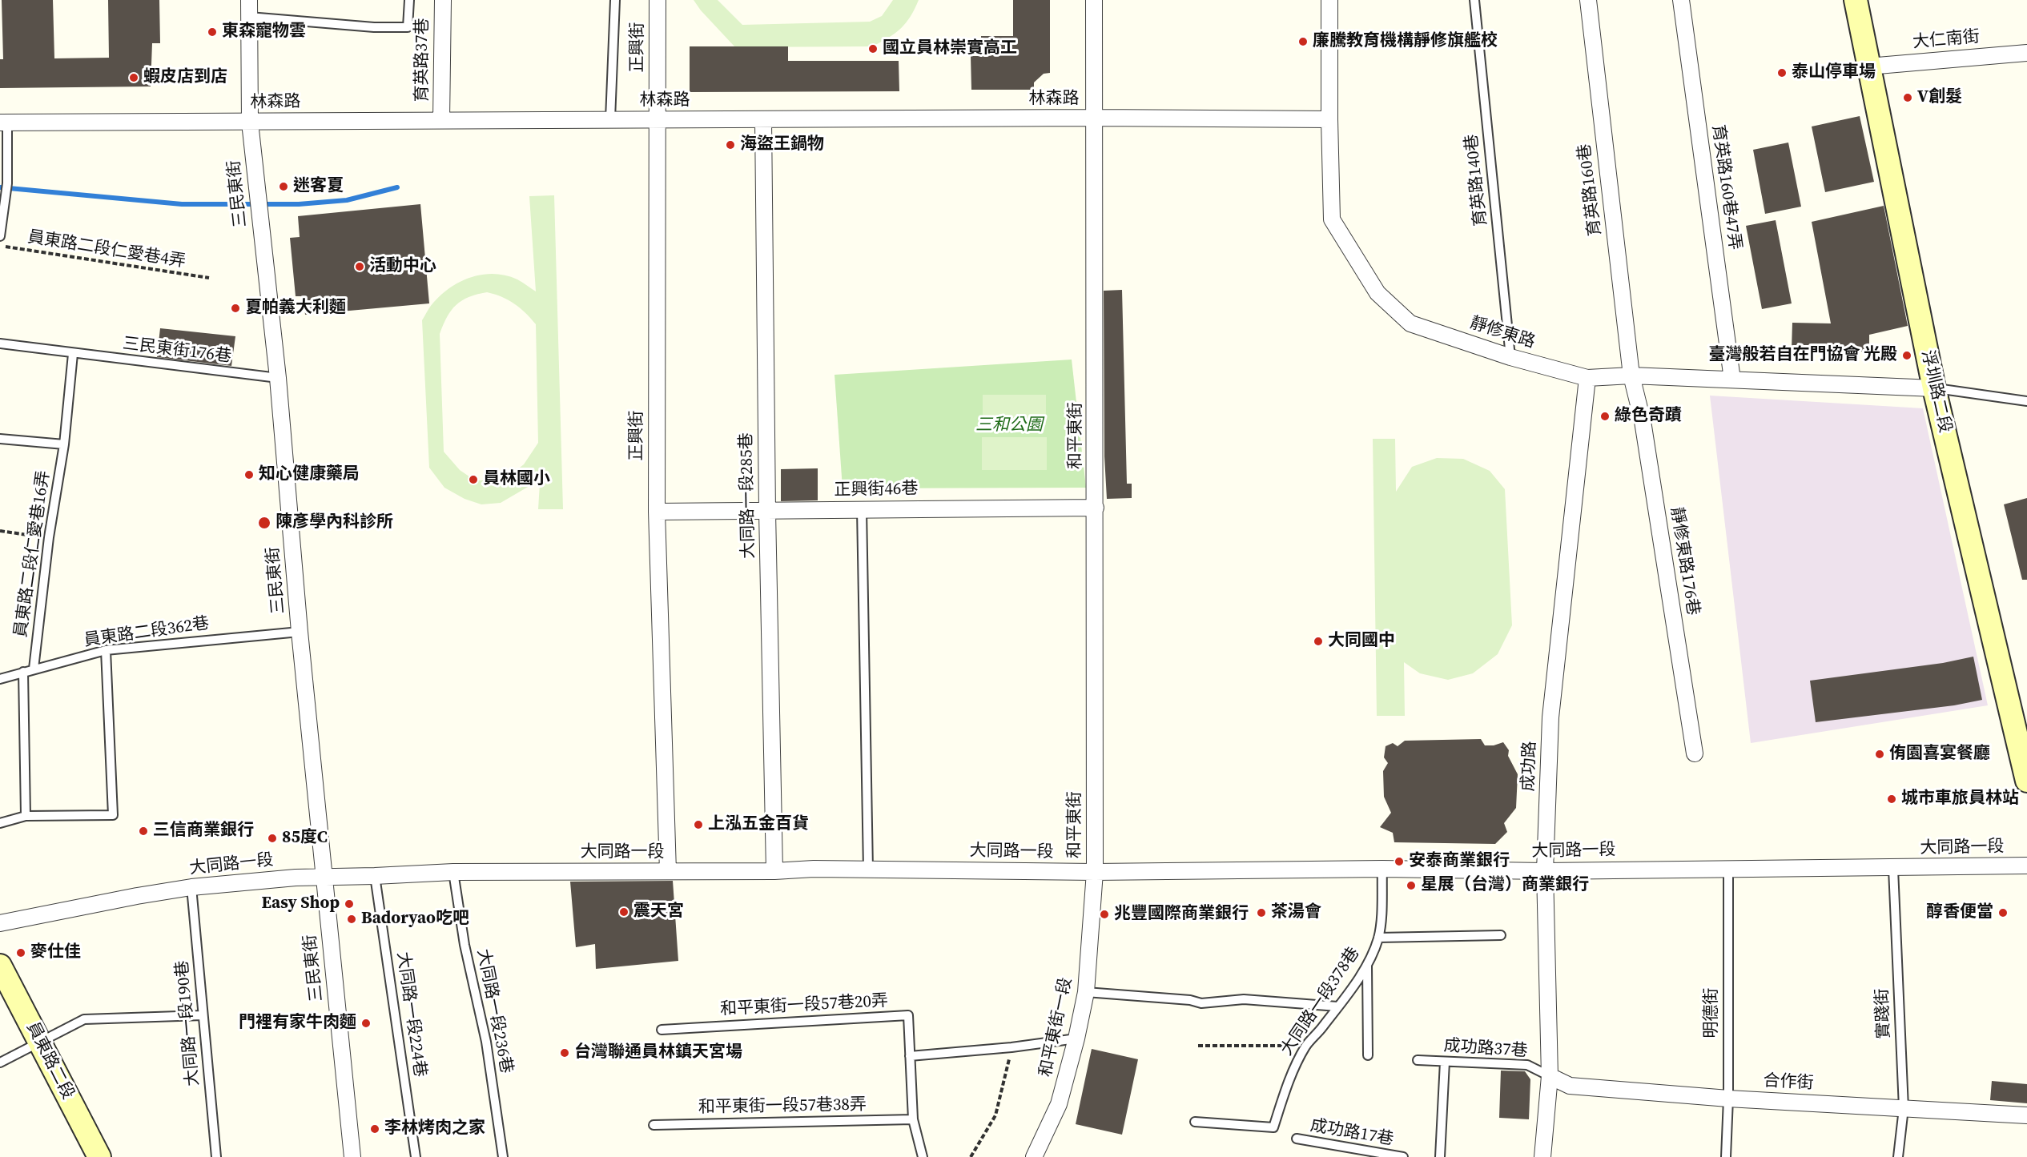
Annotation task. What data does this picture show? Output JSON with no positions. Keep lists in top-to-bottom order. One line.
{"streets":{"street":["大仁南街","正興街","育英路37巷","林森路","育英路160巷47弄","育英路160巷","三民東街","靜修東路","浮圳路二段","和平東街","正興街46巷","大同路一段285巷","靜修東路176巷","成功路","大同路一段","和平東街一段","員東路二段","合作街"],"lane":["育英路140巷","三民東街176巷","員東路二段仁愛巷16弄","員東路二段362巷","大同路一段378巷","和平東街一段57巷20弄","大同路一段236巷","明德街","實踐街","大同路一段224巷","大同路一段190巷","成功路37巷","和平東街一段57巷38弄","成功路17巷"],"path":["員東路二段仁愛巷4弄"]},"crossings":[["大仁南街","浮圳路二段"],["正興街","林森路"],["正興街","正興街46巷"],["正興街","大同路一段"],["育英路37巷","林森路"],["林森路","三民東街"],["林森路","靜修東路"],["林森路","和平東街"],["林森路","大同路一段285巷"],["育英路140巷","靜修東路"],["育英路160巷47弄","靜修東路"],["育英路160巷","靜修東路"],["育英路160巷","靜修東路176巷"],["三民東街","三民東街176巷"],["三民東街","員東路二段362巷"],["三民東街","大同路一段"],["靜修東路","浮圳路二段"],["靜修東路","靜修東路176巷"],["靜修東路","成功路"],["三民東街176巷","員東路二段仁愛巷16弄"],["和平東街","正興街46巷"],["和平東街","大同路一段"],["和平東街","和平東街一段"],["正興街46巷","大同路一段285巷"],["大同路一段285巷","大同路一段"],["員東路二段仁愛巷16弄","員東路二段362巷"],["成功路","大同路一段"],["成功路","成功路37巷"],["成功路","合作街"],["大同路一段","大同路一段378巷"],["大同路一段","大同路一段236巷"],["大同路一段","明德街"],["大同路一段","實踐街"],["大同路一段","大同路一段224巷"],["大同路一段","大同路一段190巷"],["大同路一段","和平東街一段"],["明德街","合作街"],["實踐街","合作街"],["成功路37巷","合作街"]],"parks":["三和公園"],"places":["東森寵物雲","廉騰教育機構靜修旗艦校","國立員林崇實高工","泰山停車場","蝦皮店到店","V創髮","海盜王鍋物","迷客夏","活動中心","夏帕義大利麵","臺灣般若自在門協會 光殿","綠色奇蹟","知心健康藥局","員林國小","陳彥學內科診所","大同國中","侑園喜宴餐廳","城市車旅員林站","上泓五金百貨","三信商業銀行","85度C","安泰商業銀行","星展（台灣）商業銀行","Easy Shop","震天宮","茶湯會","醇香便當","兆豐國際商業銀行","Badoryao吃吧","麥仕佳","門裡有家牛肉麵","台灣聯通員林鎮天宮場","李林烤肉之家"]}
